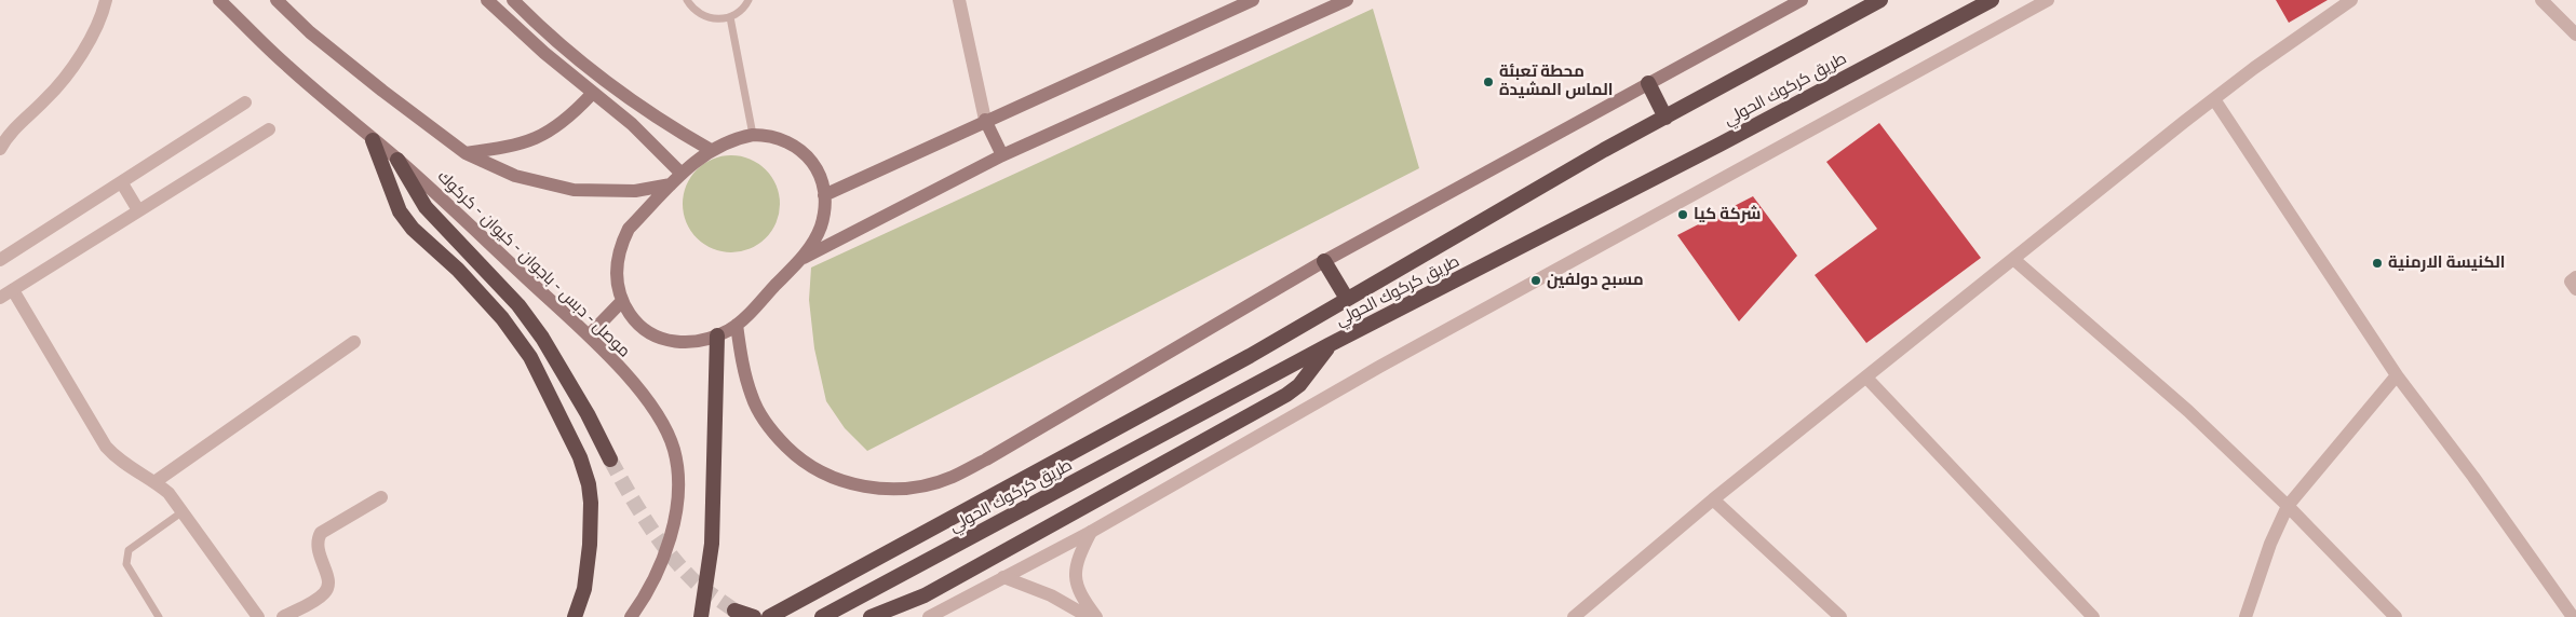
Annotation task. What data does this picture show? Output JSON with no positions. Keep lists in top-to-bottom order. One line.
{"streets":{"highway":["طريق كركوك الحولي"],"main road":["موصل - دبس - باجوان - كيوان - كركوك"]},"places":["محطة تعبئة الماس المشيدة","شركة كيا","الكنيسة الارمنية","مسبح دولفين"]}
